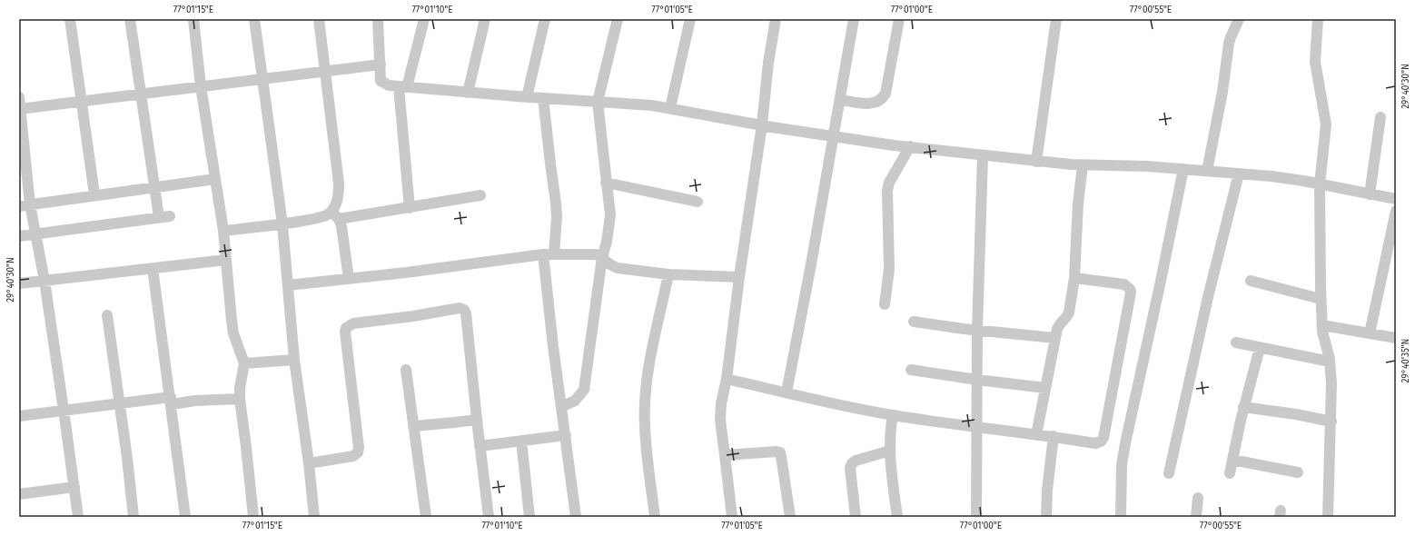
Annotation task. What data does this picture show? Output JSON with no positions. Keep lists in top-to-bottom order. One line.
{"coordinates":["77°01'15\"E","77°01'10\"E","77°01'05\"E","77°01'00\"E","77°00'55\"E","29°40'30\"N","29°40'35\"N"]}
